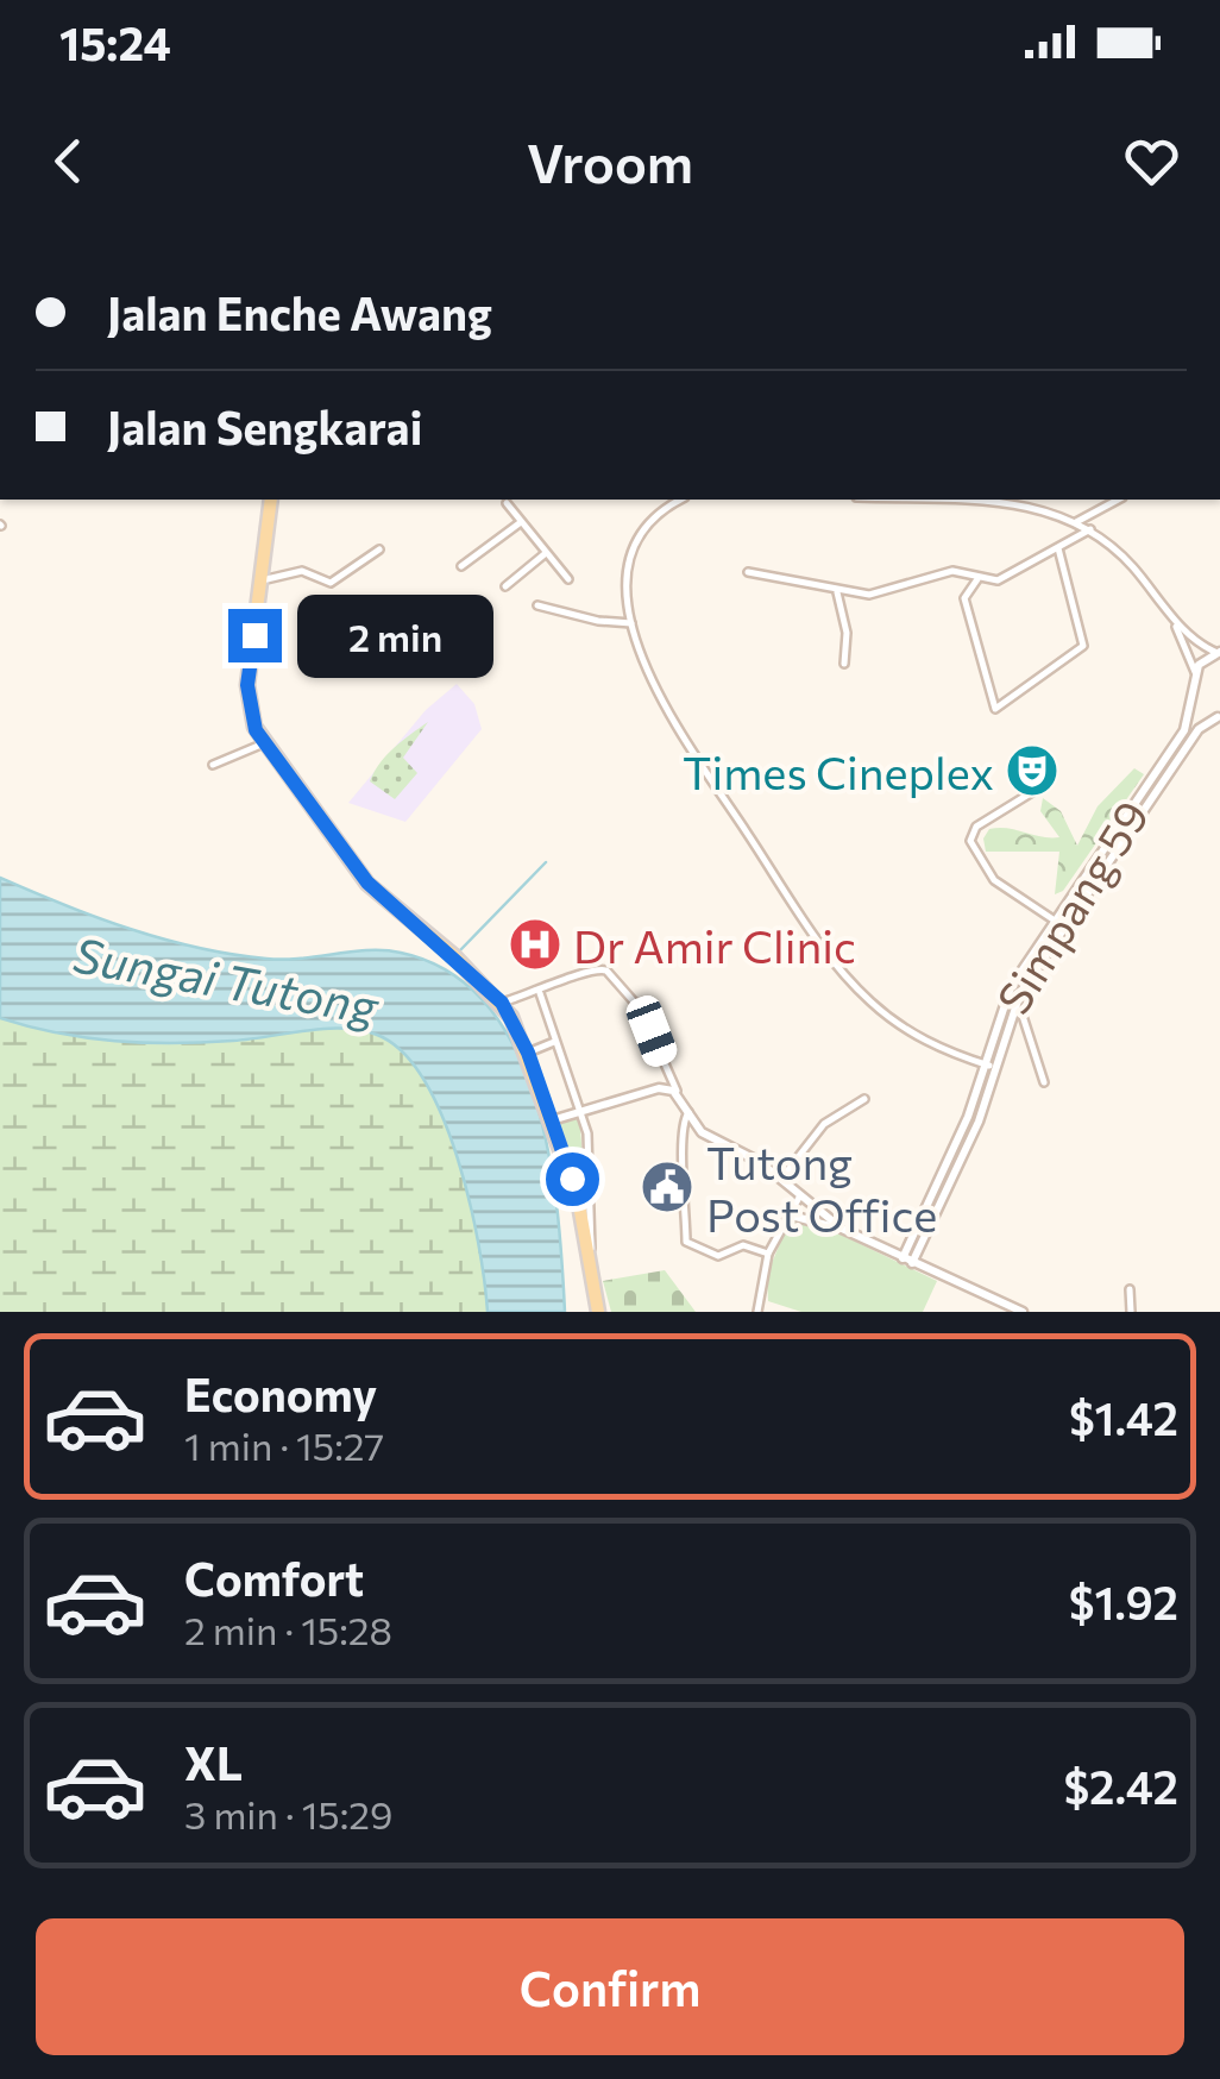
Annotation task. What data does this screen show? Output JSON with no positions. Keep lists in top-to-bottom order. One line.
{"streets":{"street":["Simpang 59"]},"water":["Sungai Tutong"],"places":{"theatre":["Times Cineplex"],"hospital":["Dr Amir Clinic"],"public building":["Tutong Post Office"]},"page":{"status":"15:24","header":"Vroom","banner":["Jalan Enche Awang","Jalan Sengkarai"],"bubble":"2 min","list":[{"name":"Economy","note":"1 min · 15:27","value":"$1.42"},{"name":"Comfort","note":"2 min · 15:28","value":"$1.92"},{"name":"XL","note":"3 min · 15:29","value":"$2.42"}],"buttons":"Confirm"}}
